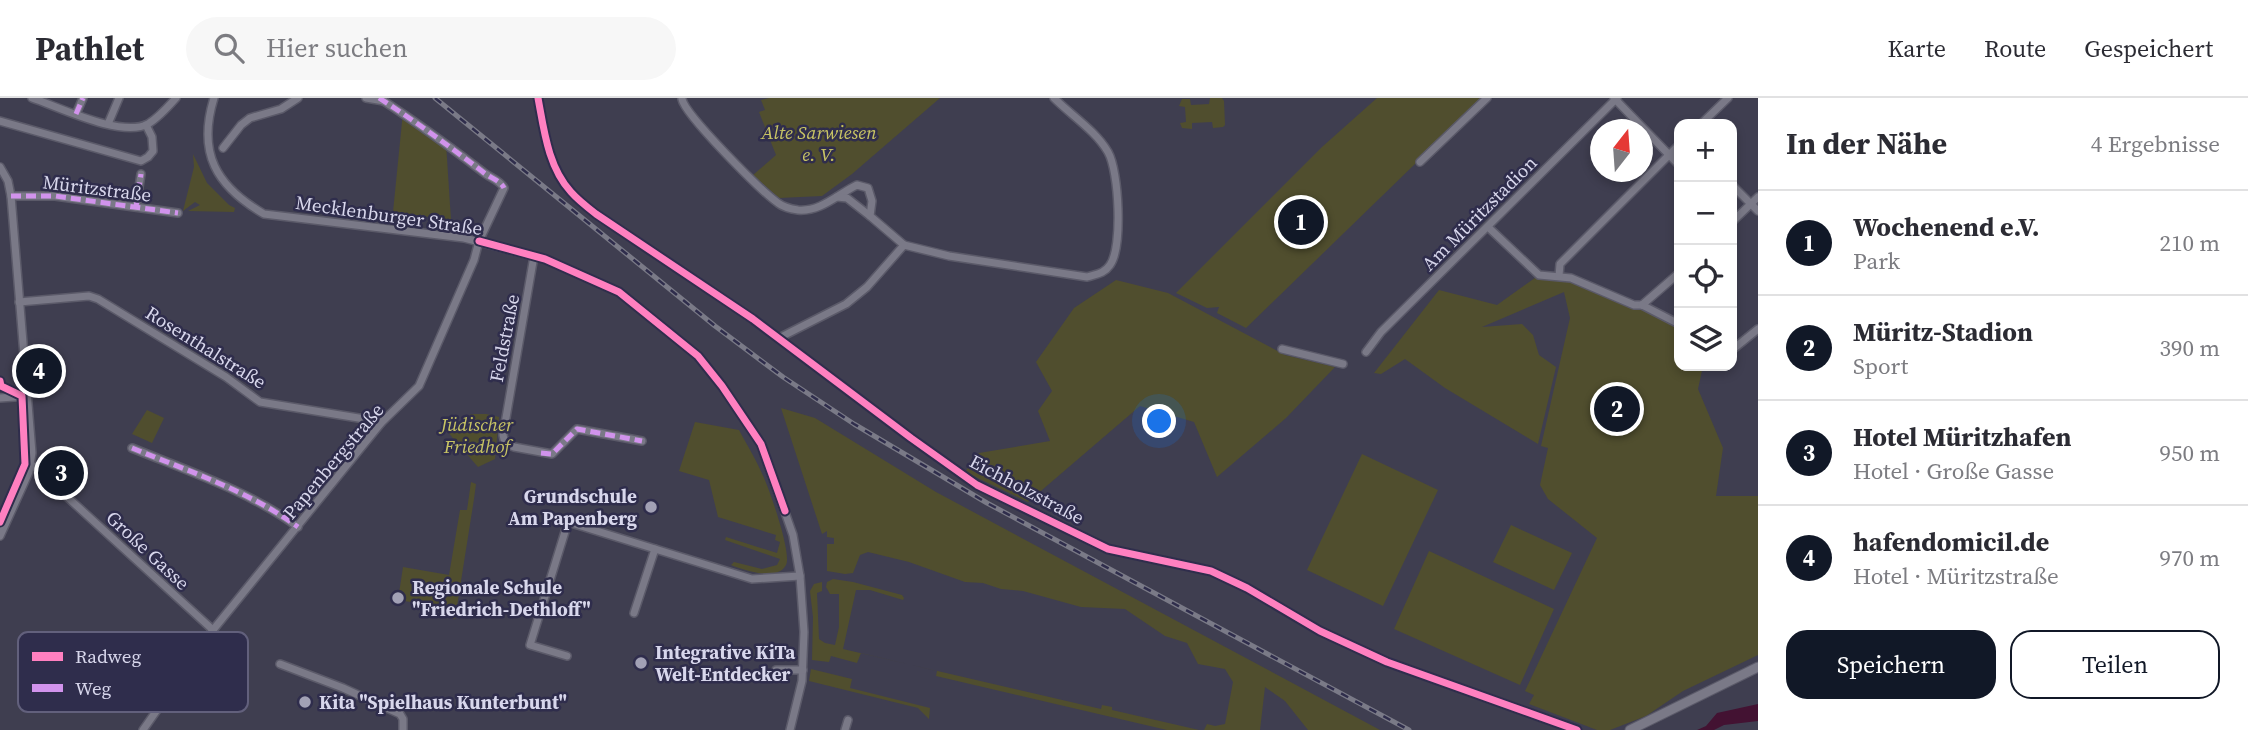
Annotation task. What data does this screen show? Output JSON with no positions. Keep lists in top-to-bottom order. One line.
{"streets":{"street":["Müritzstraße","Am Müritzstadion","Mecklenburger Straße","Feldstraße","Rosenthalstraße","Papenbergstraße","Eichholzstraße","Große Gasse"]},"crossings":[["Mecklenburger Straße","Feldstraße"],["Mecklenburger Straße","Papenbergstraße"],["Rosenthalstraße","Papenbergstraße"],["Papenbergstraße","Große Gasse"]],"parks":["Alte Sarwiesen e. V.","Jüdischer Friedhof"],"places":["Grundschule Am Papenberg","Regionale Schule \"Friedrich-Dethloff\"","Integrative KiTa Welt-Entdecker","Kita \"Spielhaus Kunterbunt\""],"legend":["Radweg","Weg"],"north":"top","page":{"header":"Pathlet","search":"Hier suchen","nav":["Karte","Route","Gespeichert"],"heading":["In der Nähe","4 Ergebnisse"],"map_buttons":["+","−"],"list":[{"mark":"1","name":"Wochenend e.V.","note":"Park","value":"210 m"},{"mark":"2","name":"Müritz-Stadion","note":"Sport","value":"390 m"},{"mark":"3","name":"Hotel Müritzhafen","note":"Hotel · Große Gasse","value":"950 m"},{"mark":"4","name":"hafendomicil.de","note":"Hotel · Müritzstraße","value":"970 m"}],"pins":["1","4","2","3"],"buttons":["Speichern","Teilen"]}}
